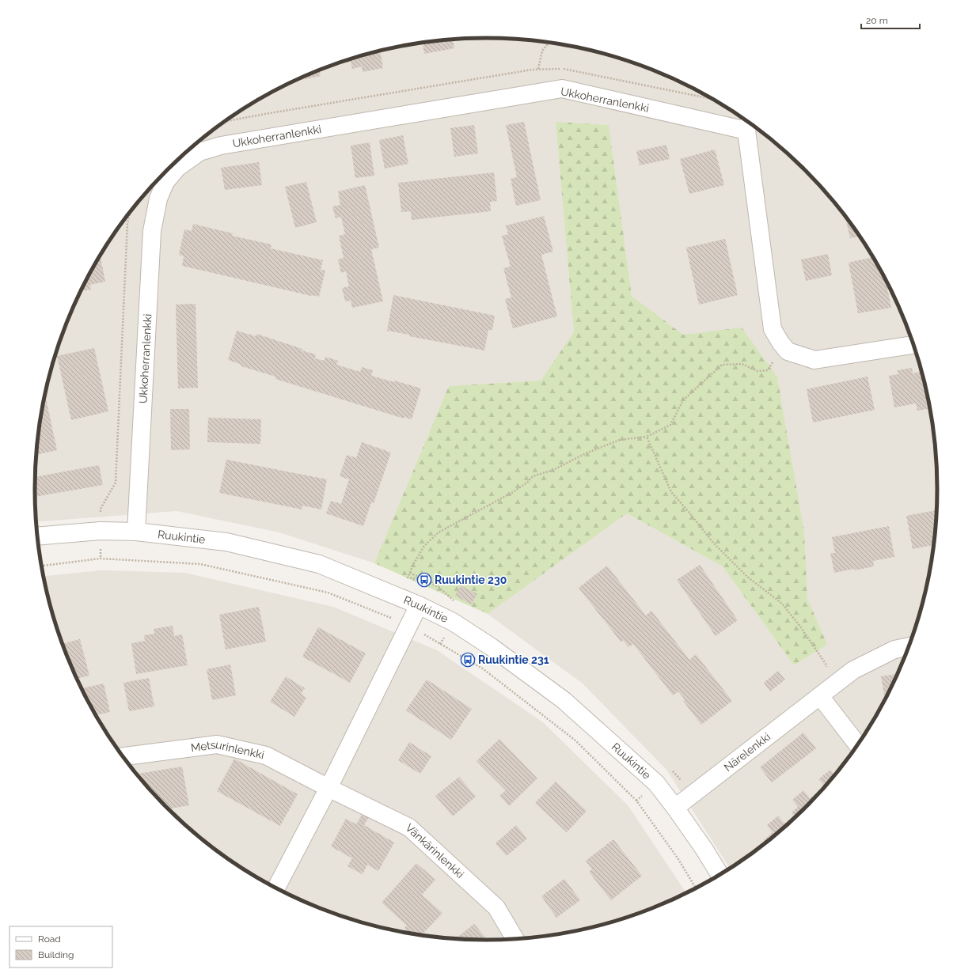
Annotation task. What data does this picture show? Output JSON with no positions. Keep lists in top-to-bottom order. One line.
{"streets":{"street":["Ukkoherranlenkki","Ruukintie","Närelenkki","Metsurinlenkki","Vänkärinlenkki"]},"crossings":[["Ukkoherranlenkki","Ruukintie"],["Ruukintie","Närelenkki"],["Metsurinlenkki","Vänkärinlenkki"]],"places":{"bus stop":["Ruukintie 230","Ruukintie 231"]},"legend":["Road","Building"],"scale_bar":"20 m"}
